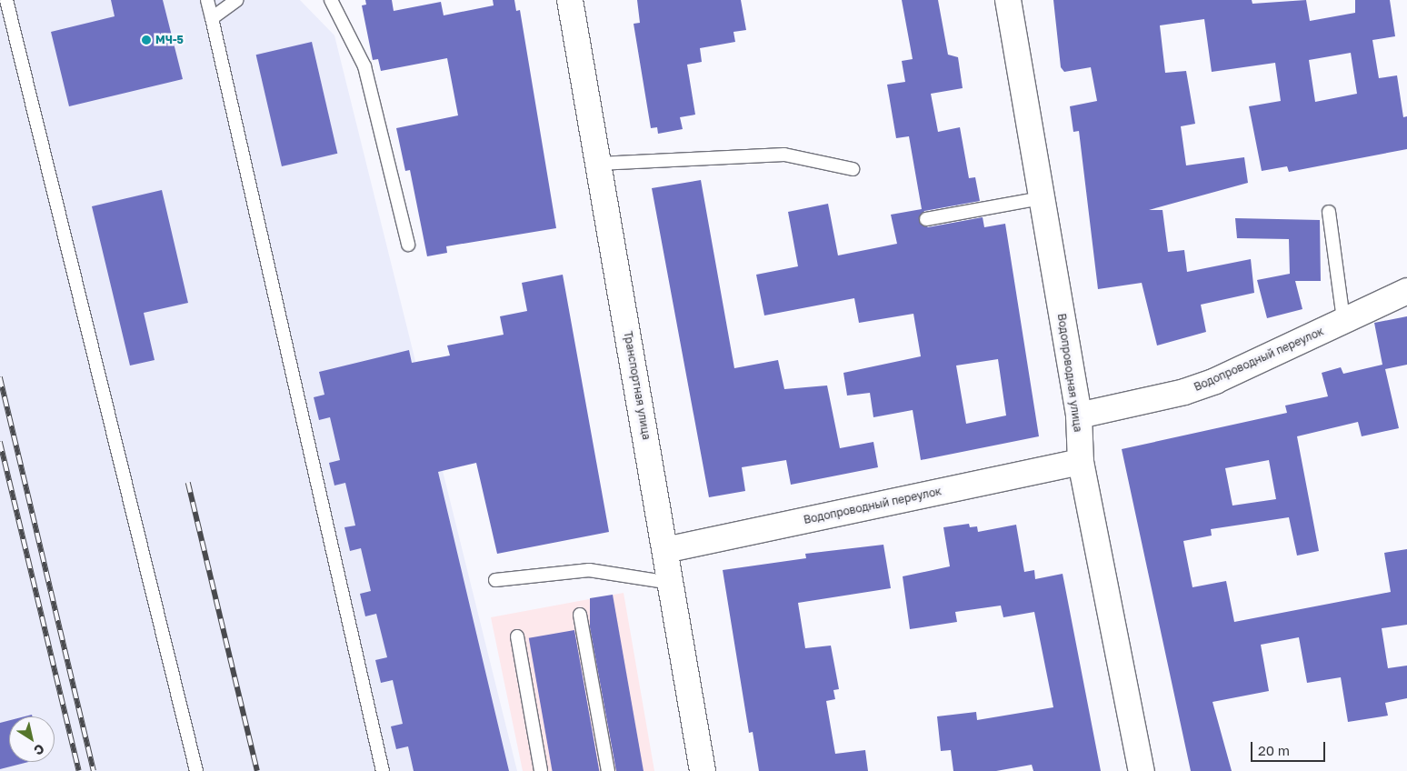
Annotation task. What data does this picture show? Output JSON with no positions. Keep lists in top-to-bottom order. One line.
{"streets":{"street":["Водопроводный переулок","Водопроводная улица","Транспортная улица"]},"crossings":[["Водопроводный переулок","Водопроводная улица"],["Водопроводный переулок","Транспортная улица"]],"places":["МЧ-5"],"scale_bar":"20 m","north":"bottom right"}
